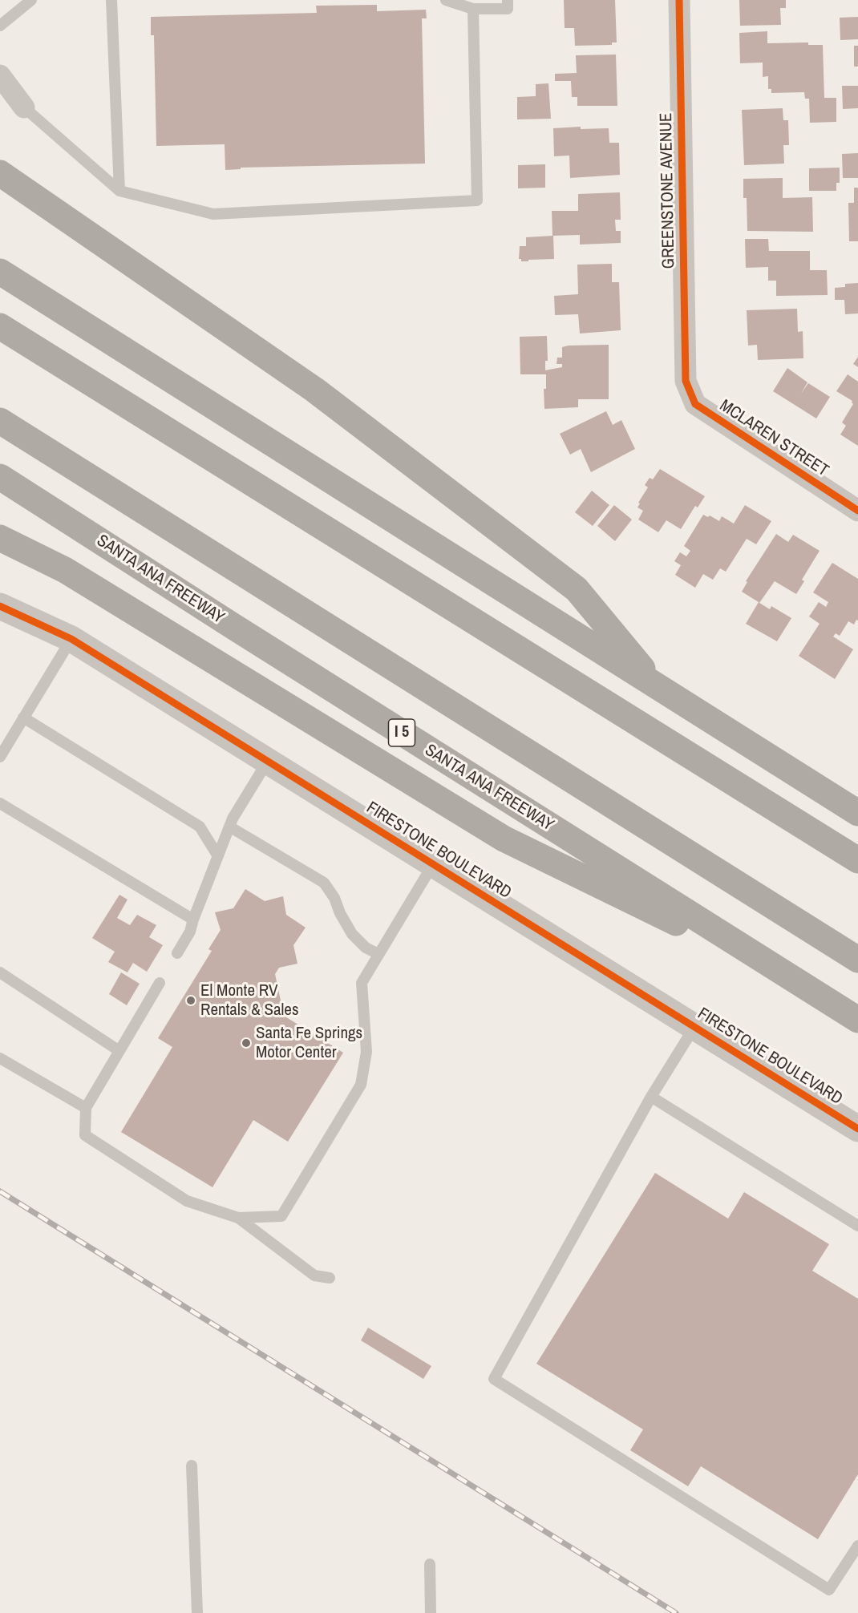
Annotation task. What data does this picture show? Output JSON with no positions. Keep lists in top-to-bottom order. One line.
{"streets":{"highway":["SANTA ANA FREEWAY","I 5"],"street":["GREENSTONE AVENUE","MCLAREN STREET","FIRESTONE BOULEVARD"]},"crossings":[["GREENSTONE AVENUE","MCLAREN STREET"]],"places":["El Monte RV Rentals & Sales","Santa Fe Springs Motor Center"]}
